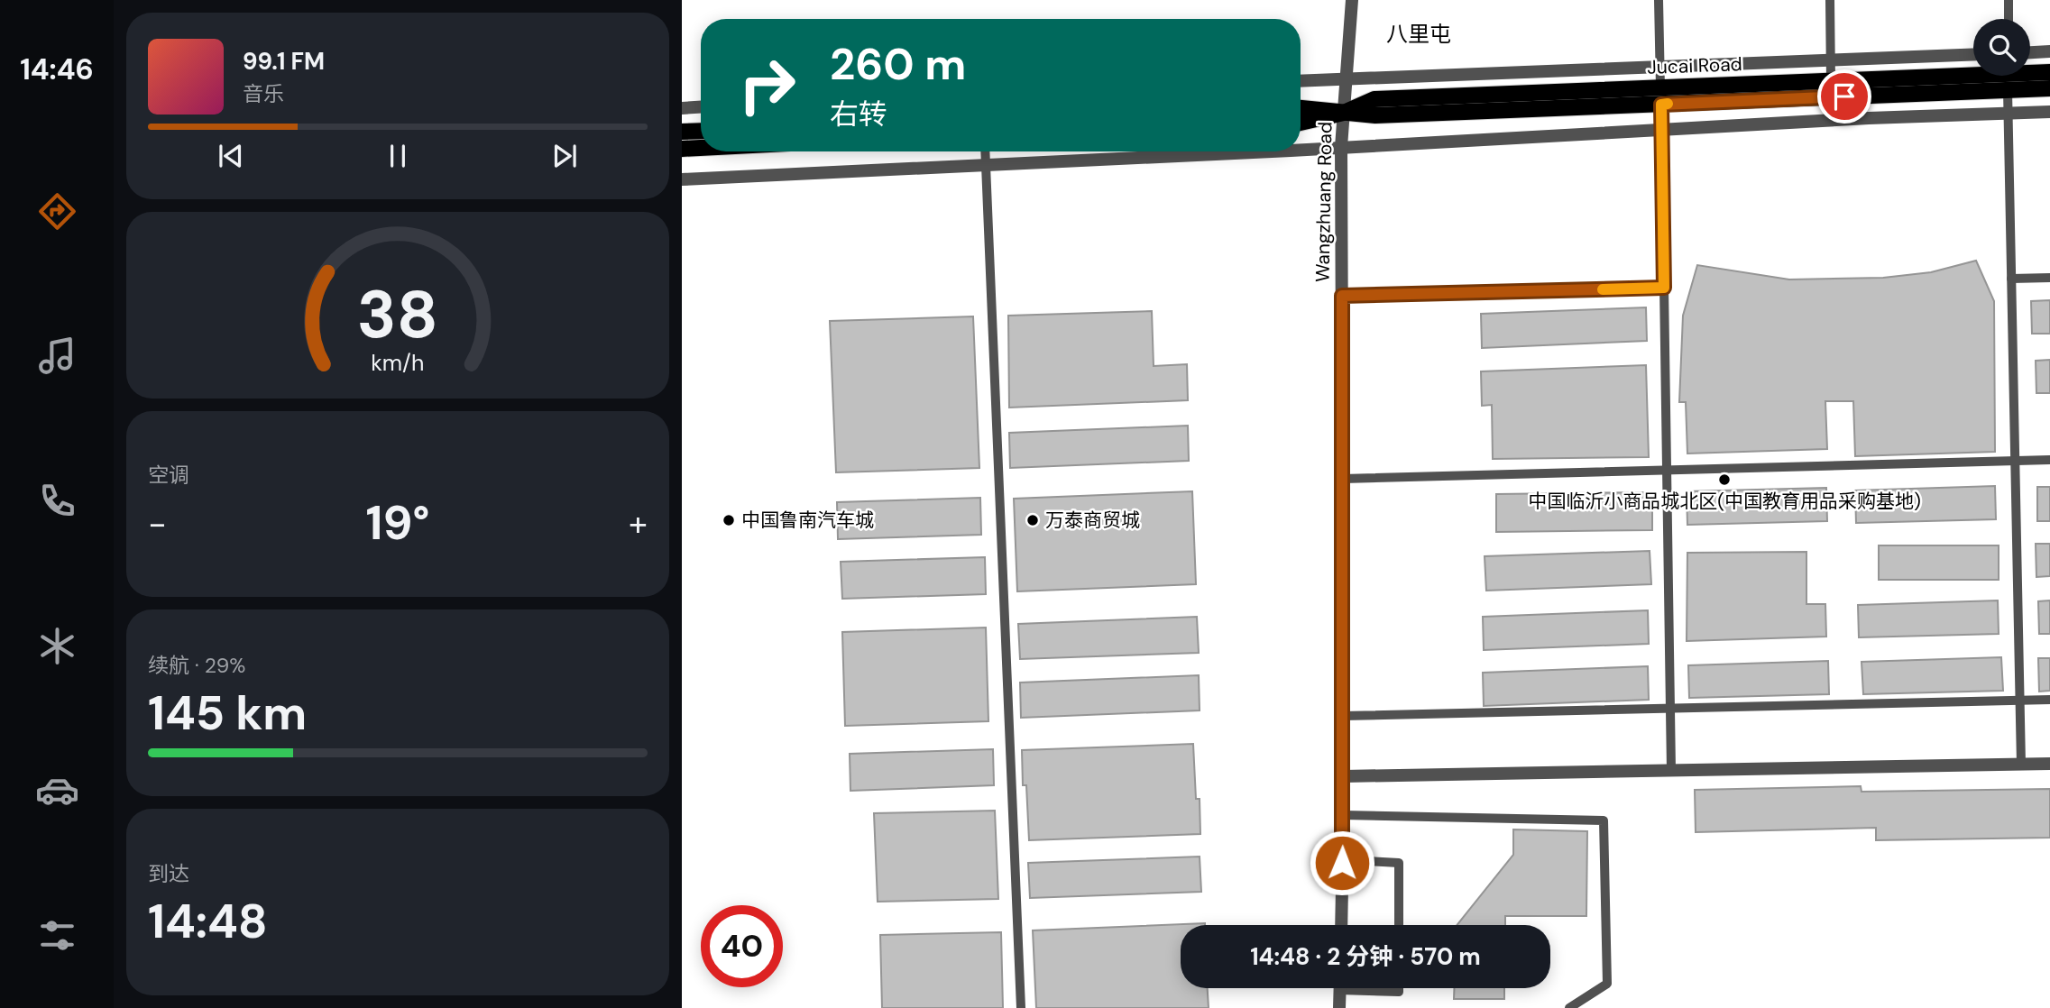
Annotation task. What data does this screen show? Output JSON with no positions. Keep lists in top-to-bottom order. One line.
{"streets":{"main road":["Jucai Road"],"street":["Wangzhuang Road"]},"crossings":[["Jucai Road","Wangzhuang Road"]],"districts":["八里屯"],"places":["中国临沂小商品城北区(中国教育用品采购基地)","中国鲁南汽车城","万泰商贸城"],"page":{"tabs":"14:46","turn":["260 m","右转"],"song":["99.1 FM","音乐"],"tile":["空调",["续航 · 29%","145 km"],["到达","14:48"]],"heat":["−","19°","+"],"limit":"40","trip":"14:48 · 2 分钟 · 570 m","gauge":["38","km/h"]}}
